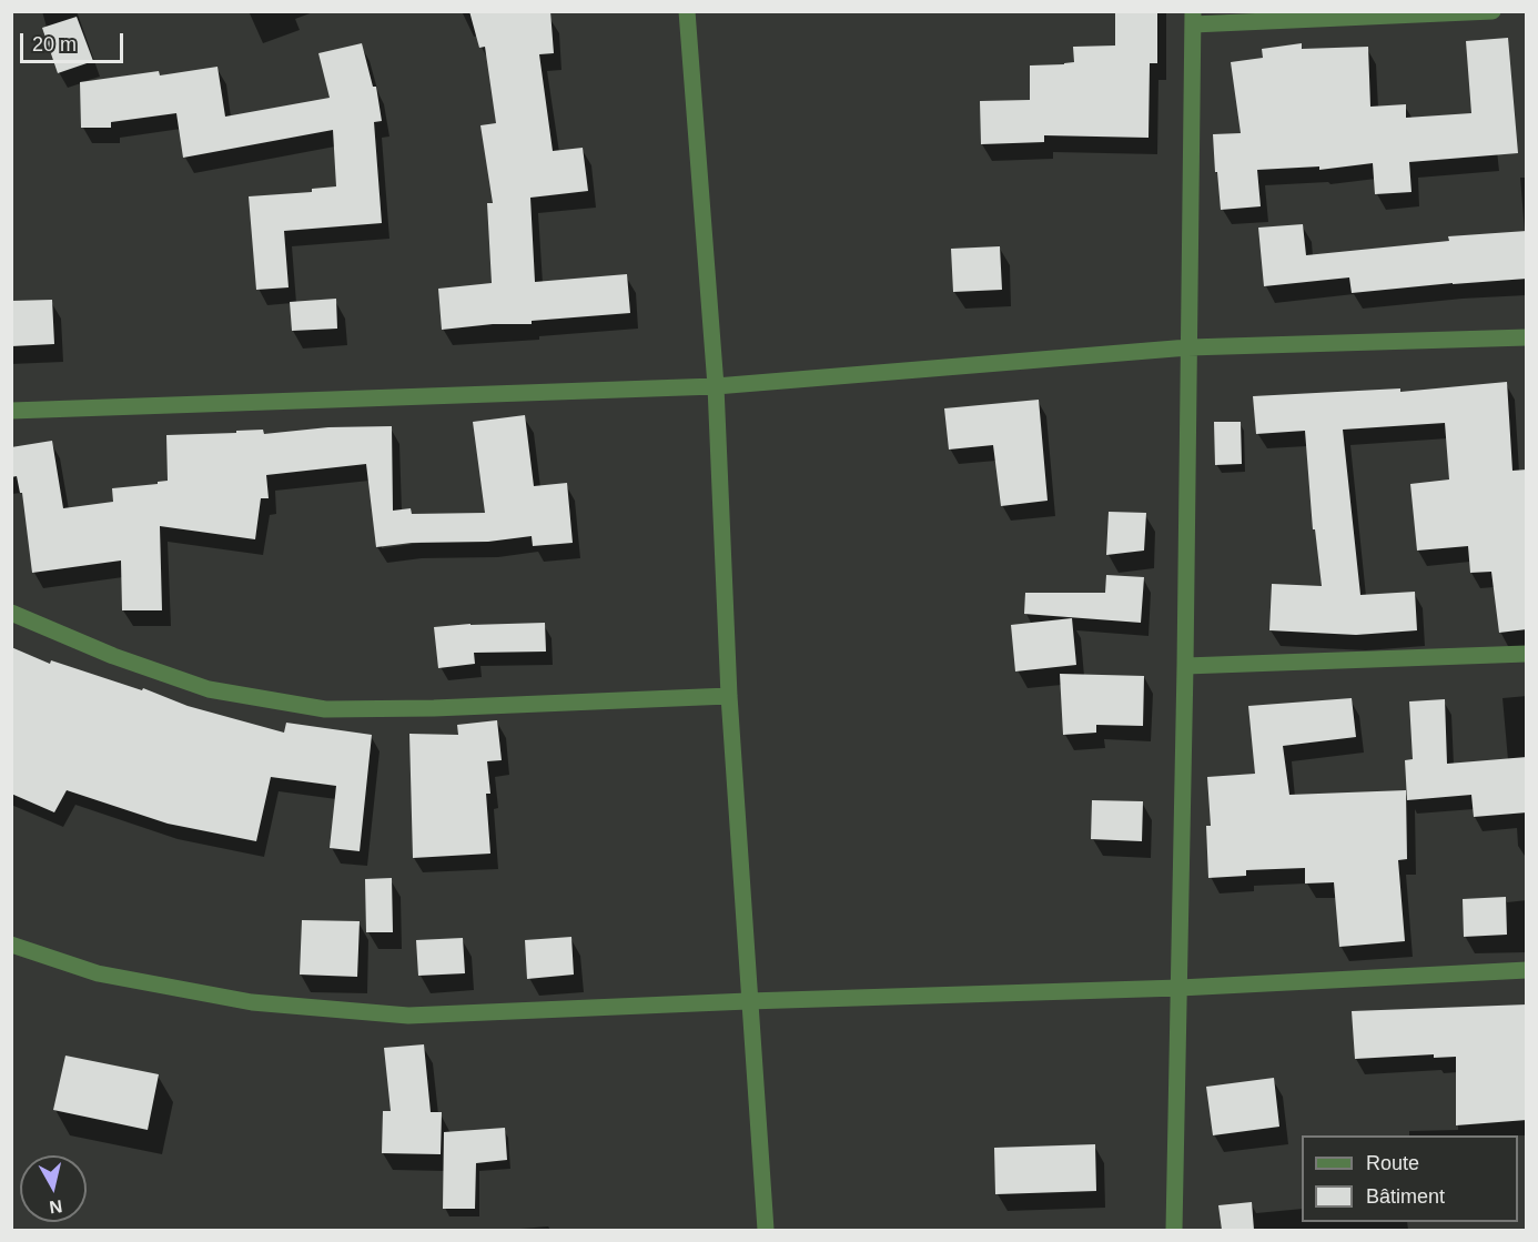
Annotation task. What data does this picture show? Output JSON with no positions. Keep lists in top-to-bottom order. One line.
{"legend":["Route","Bâtiment"],"scale_bar":"20 m","north":"bottom"}
